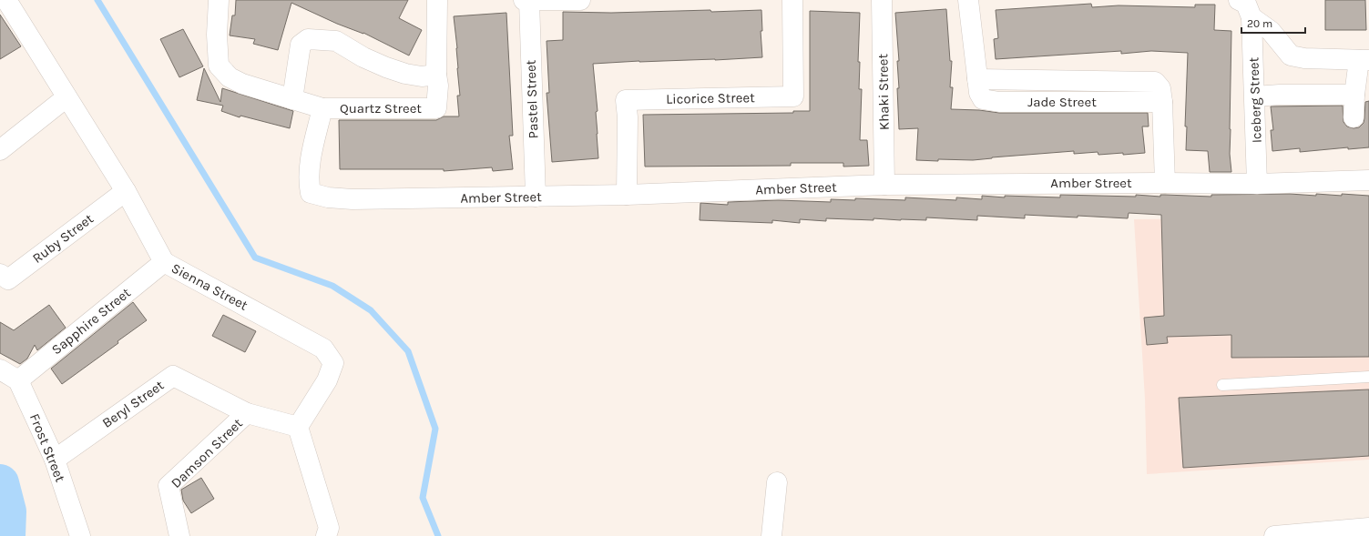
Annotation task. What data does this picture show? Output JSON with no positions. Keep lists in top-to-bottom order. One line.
{"streets":{"street":["Khaki Street","Licorice Street","Pastel Street","Iceberg Street","Jade Street","Quartz Street","Amber Street","Ruby Street","Sienna Street","Sapphire Street","Beryl Street","Frost Street","Damson Street"]},"crossings":[["Khaki Street","Amber Street"],["Licorice Street","Amber Street"],["Pastel Street","Amber Street"],["Iceberg Street","Amber Street"],["Jade Street","Amber Street"],["Quartz Street","Amber Street"],["Ruby Street","Sienna Street"],["Sienna Street","Sapphire Street"],["Sienna Street","Beryl Street"],["Sapphire Street","Frost Street"],["Beryl Street","Frost Street"],["Beryl Street","Damson Street"]],"scale_bar":"20 m"}
